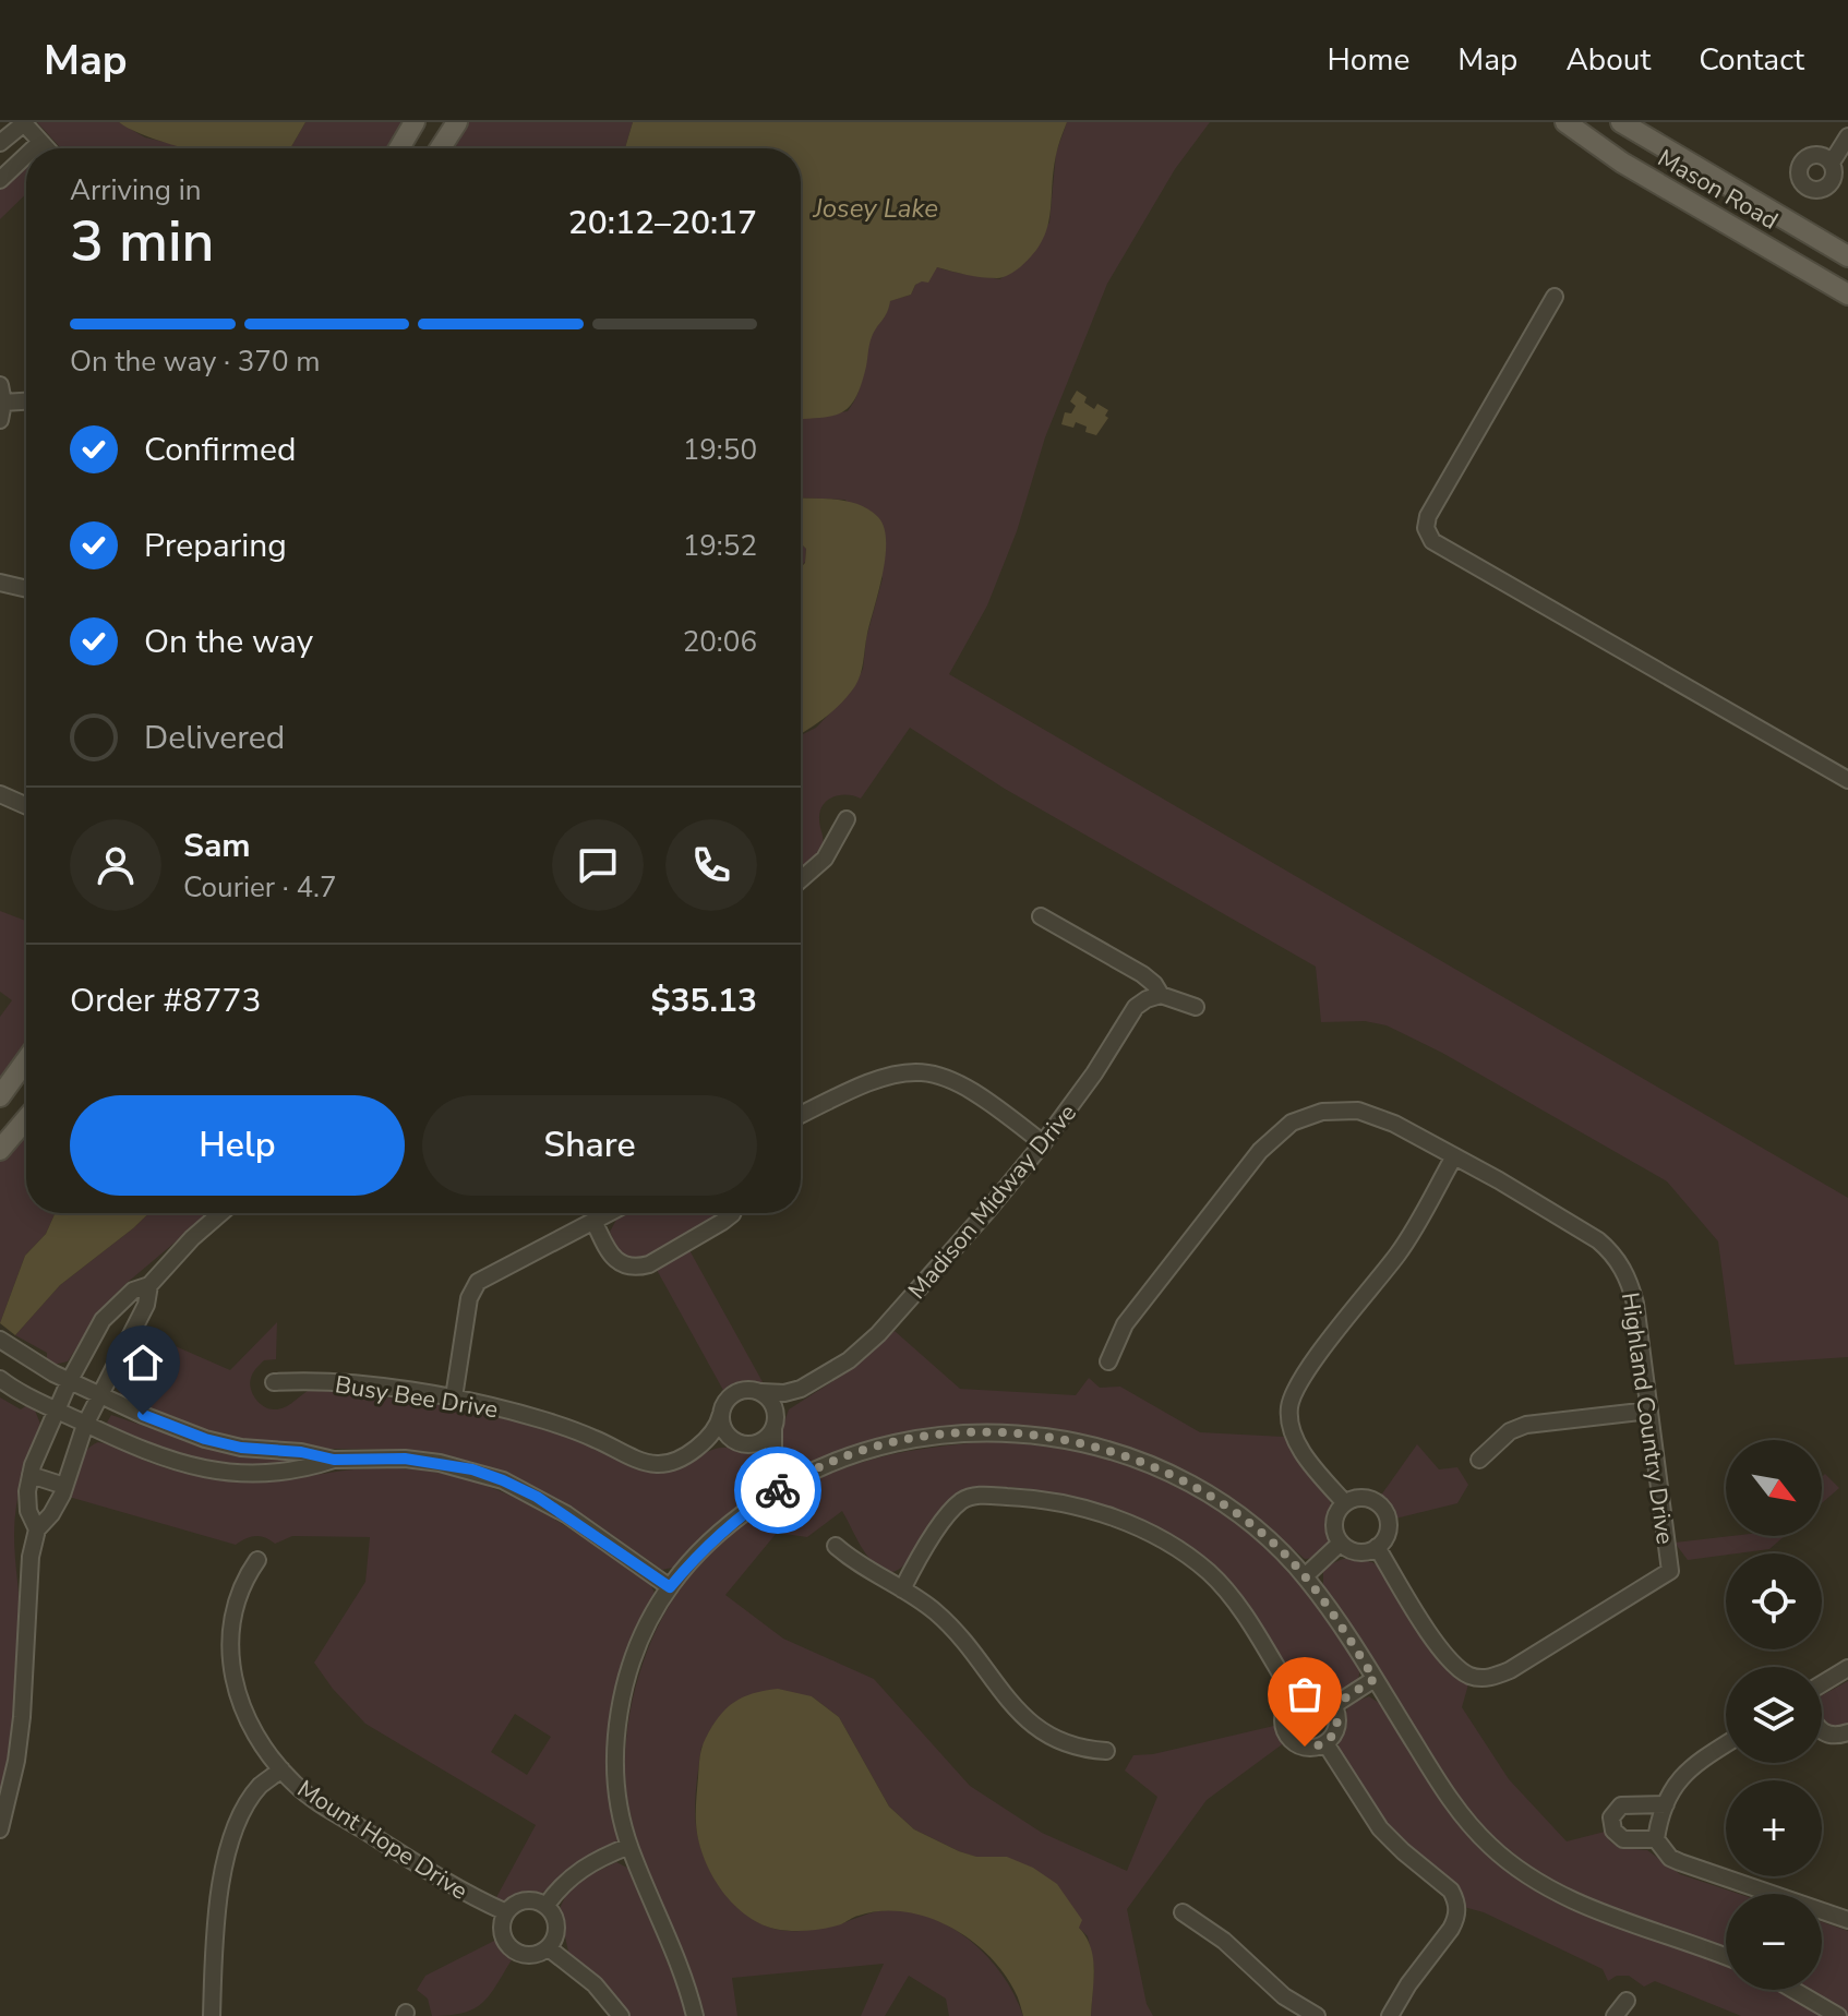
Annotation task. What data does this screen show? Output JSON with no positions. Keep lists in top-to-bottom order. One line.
{"streets":{"main road":["Mason Road"],"street":["Madison Midway Drive","Busy Bee Drive","Highland Country Drive","Mount Hope Drive"]},"crossings":[["Madison Midway Drive","Busy Bee Drive"]],"water":["Josey Lake"],"north":"bottom right","page":{"header":"Map","nav":["Home","Map","About","Contact"],"heading":["3 min","Arriving in","20:12–20:17"],"panel":["Sam","Courier · 4.7","Order #8773","$35.13"],"bar":"On the way · 370 m","list":[["Confirmed","19:50"],["Preparing","19:52"],["On the way","20:06"],"Delivered"],"buttons":["Help","Share"],"map_buttons":["+","−"]}}
